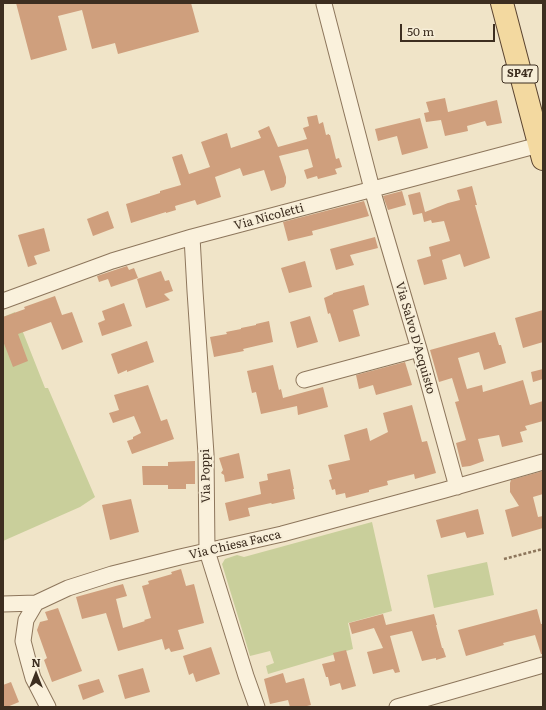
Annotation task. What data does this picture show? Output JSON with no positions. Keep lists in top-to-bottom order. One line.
{"streets":{"main road":["SP47"],"street":["Via Nicoletti","Via Salvo D'Acquisto","Via Poppi","Via Chiesa Facca"]},"crossings":[["SP47","Via Nicoletti"],["Via Nicoletti","Via Salvo D'Acquisto"],["Via Nicoletti","Via Poppi"],["Via Salvo D'Acquisto","Via Chiesa Facca"],["Via Poppi","Via Chiesa Facca"]],"scale_bar":"50 m","north":"top"}
